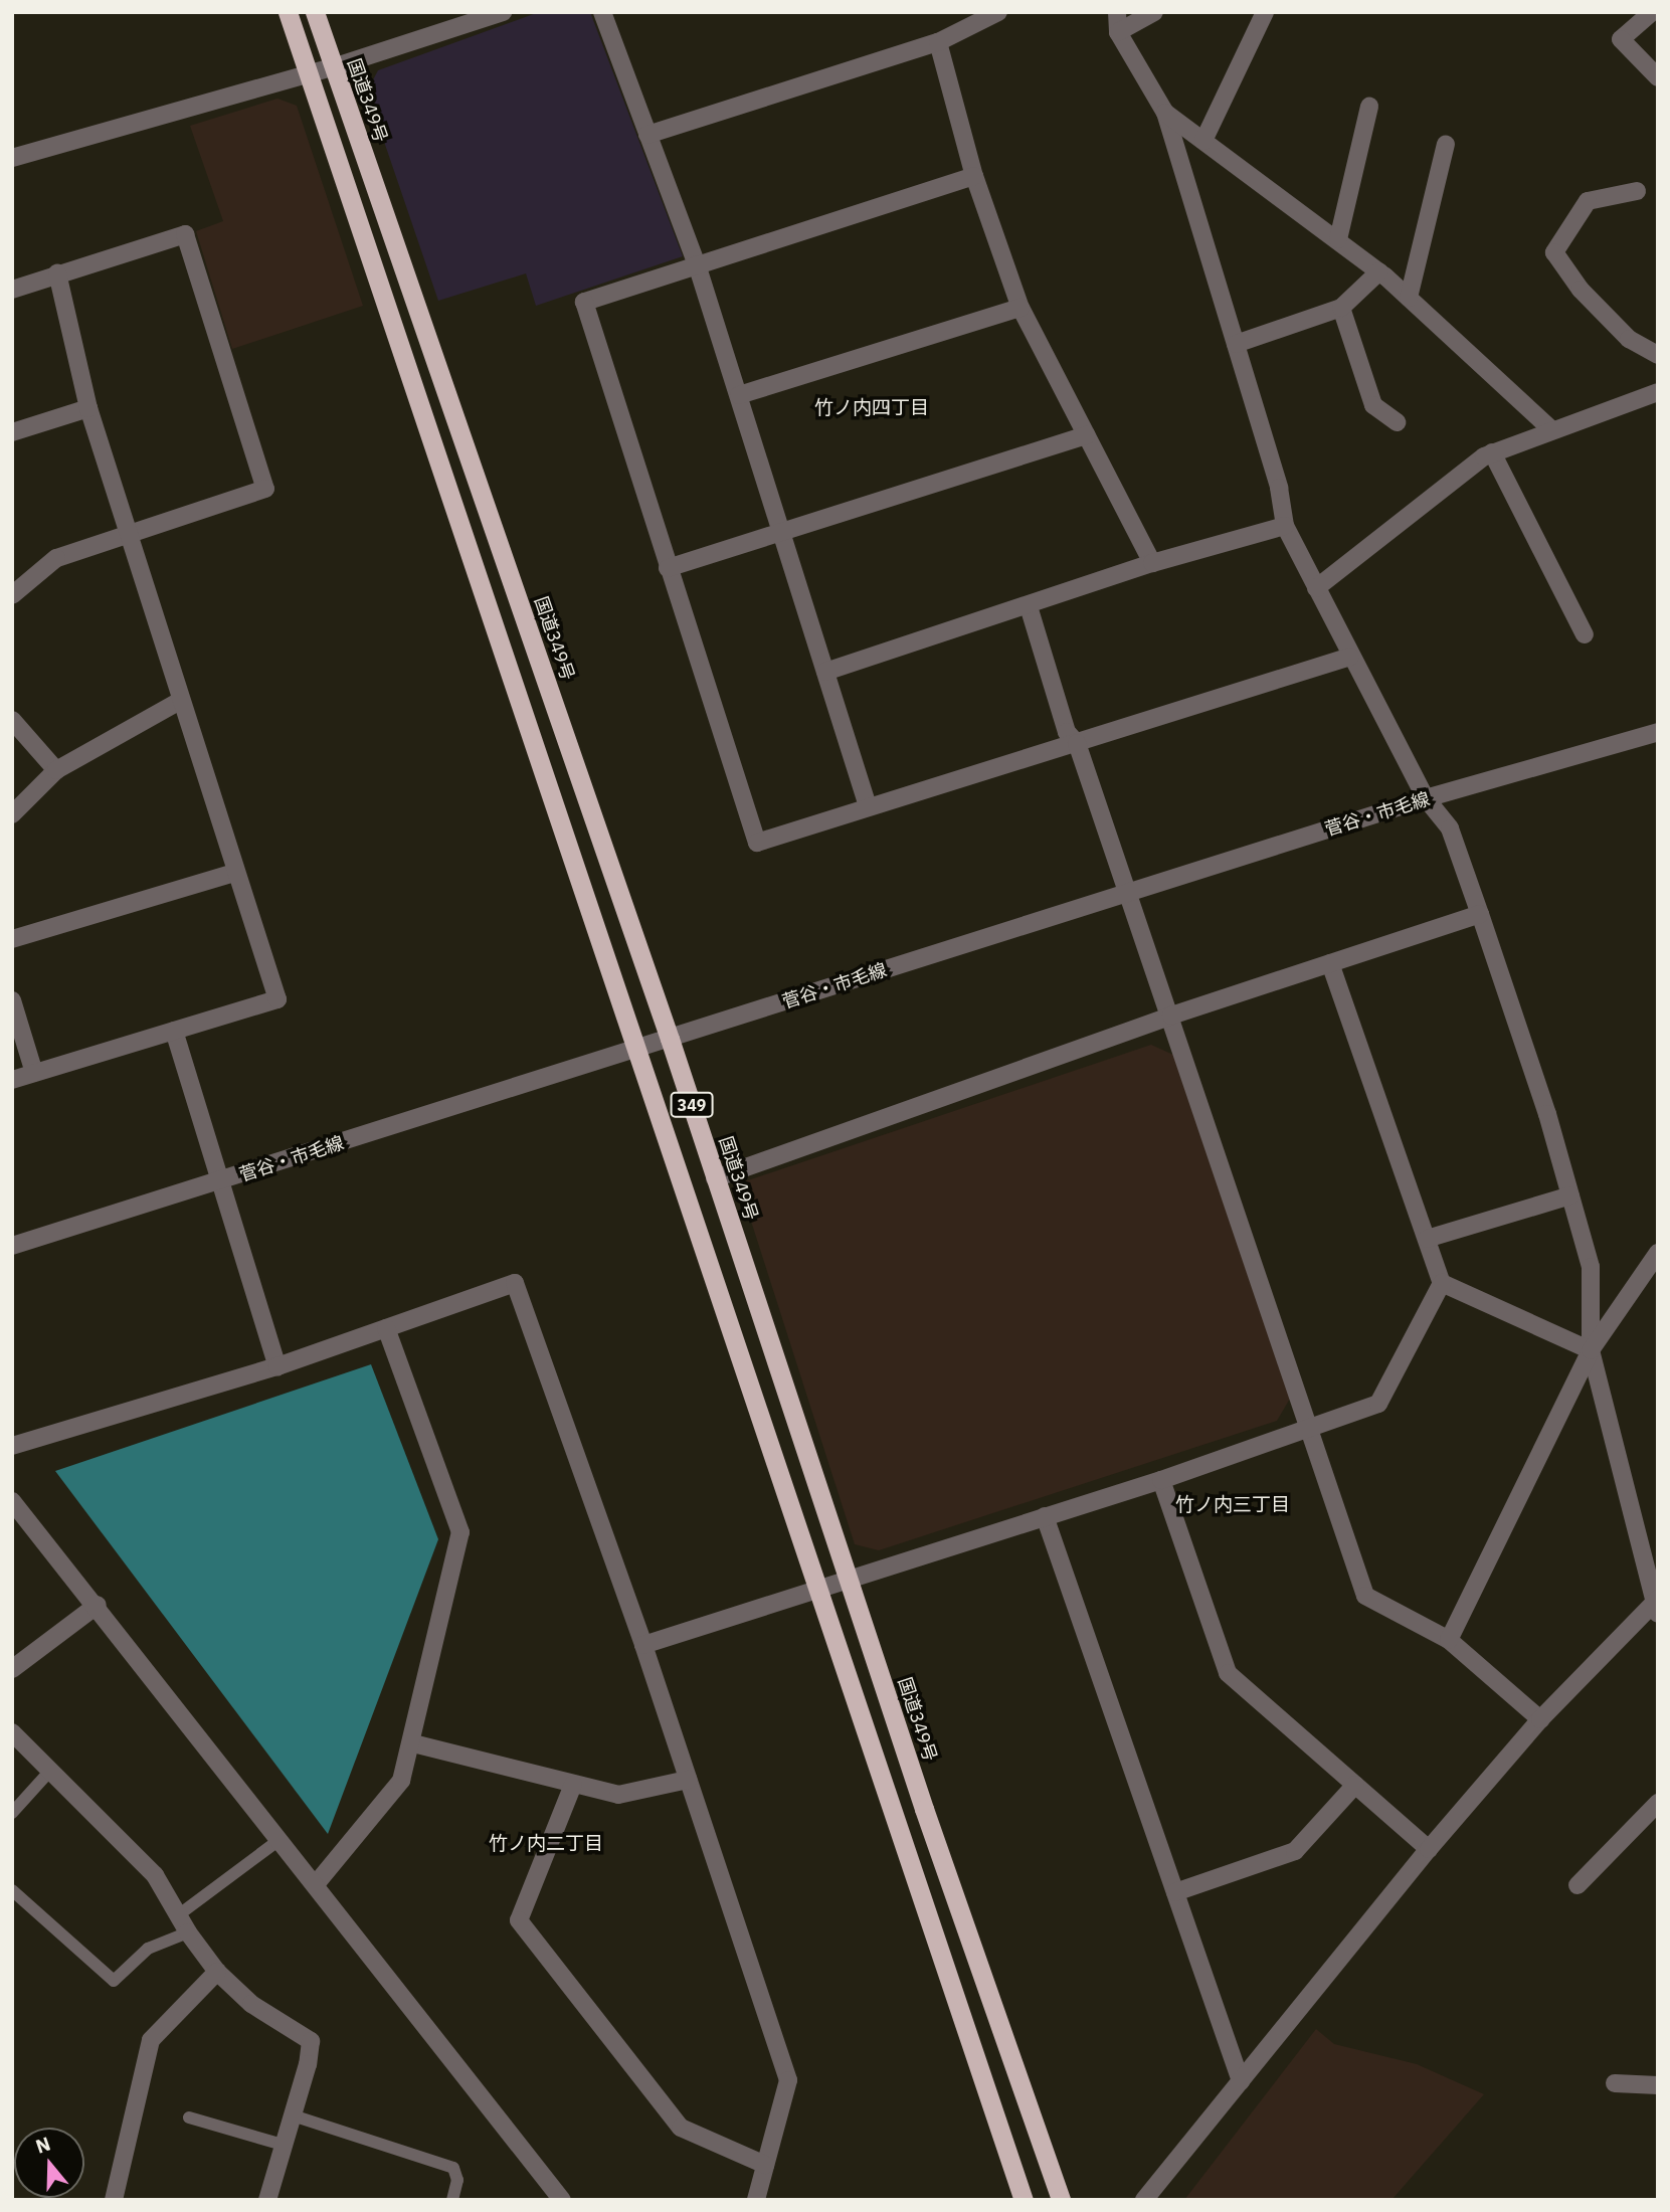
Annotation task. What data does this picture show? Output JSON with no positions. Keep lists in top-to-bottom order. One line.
{"streets":{"highway":["国道349号","349"],"street":["菅谷・市毛線"]},"crossings":[["国道349号","菅谷・市毛線"],["菅谷・市毛線","349"]],"districts":["竹ノ内四丁目","竹ノ内三丁目","竹ノ内二丁目"],"north":"top"}
